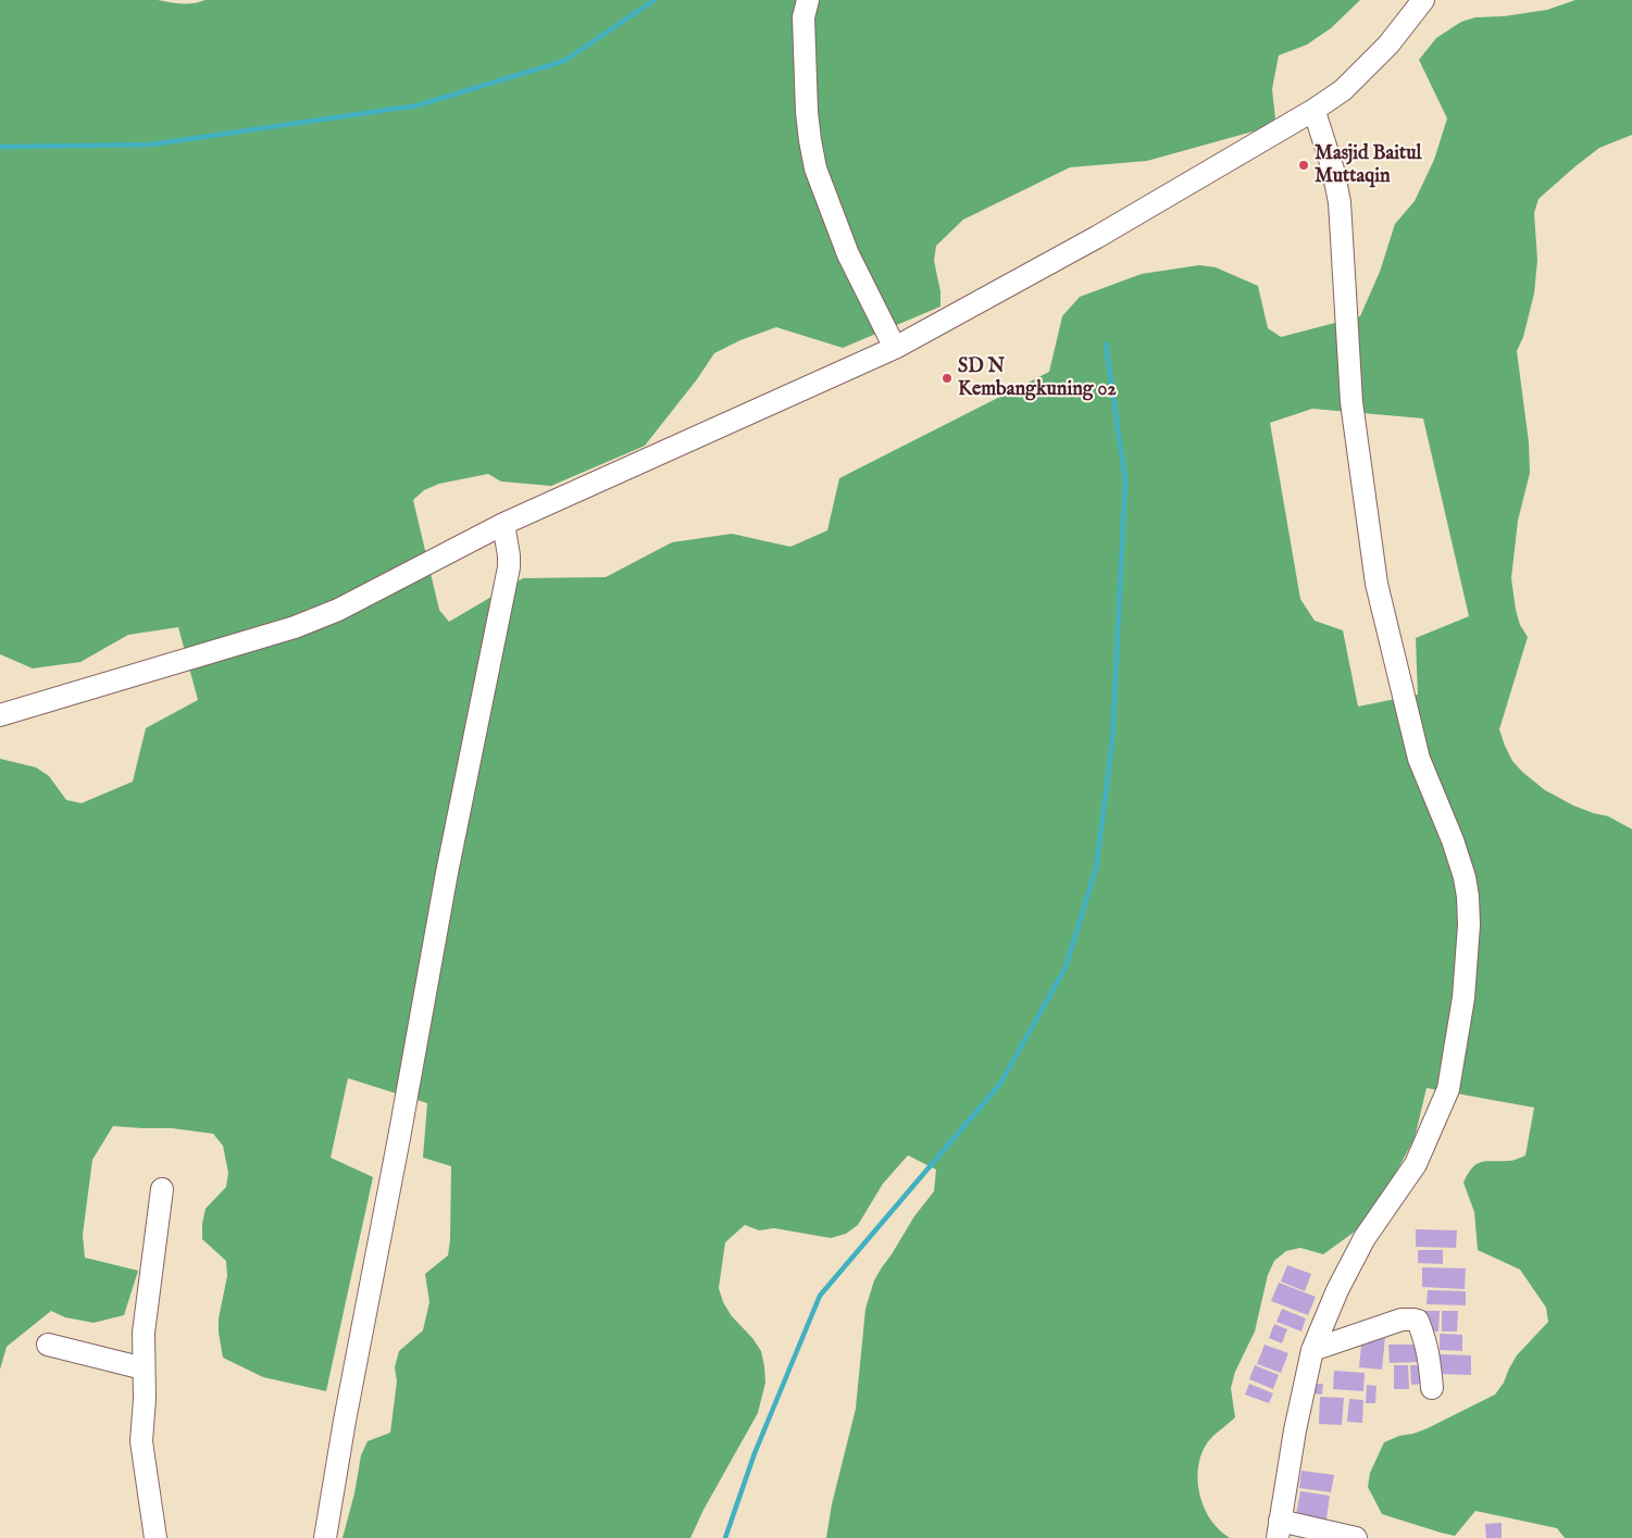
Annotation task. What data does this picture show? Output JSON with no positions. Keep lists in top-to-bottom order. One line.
{"places":["Masjid Baitul Muttaqin","SD N Kembangkuning 02"]}
